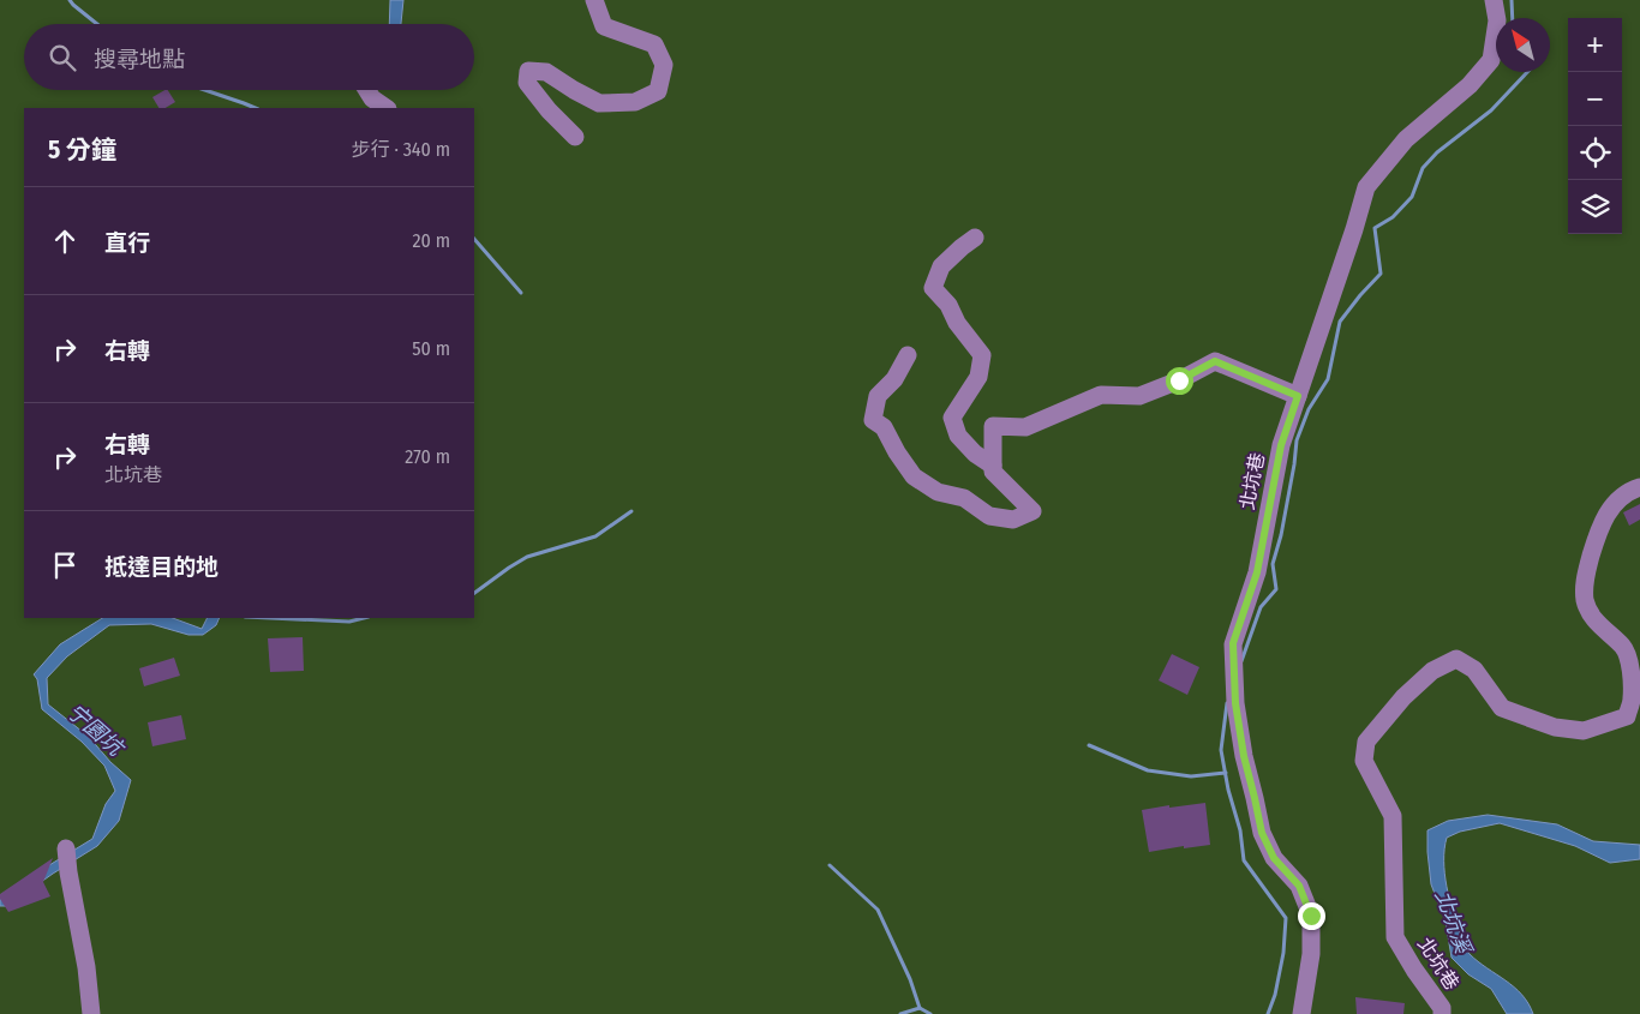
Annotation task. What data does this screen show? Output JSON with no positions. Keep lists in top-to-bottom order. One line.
{"streets":{"street":["北坑巷"]},"water":["宁園坑","北坑溪"],"north":"top left","page":{"map_buttons":["+","−"],"search":"搜尋地點","heading":["5 分鐘","步行 · 340 m"],"list":[["直行","20 m"],["右轉","50 m"],["右轉","北坑巷","270 m"],"抵達目的地"]}}
